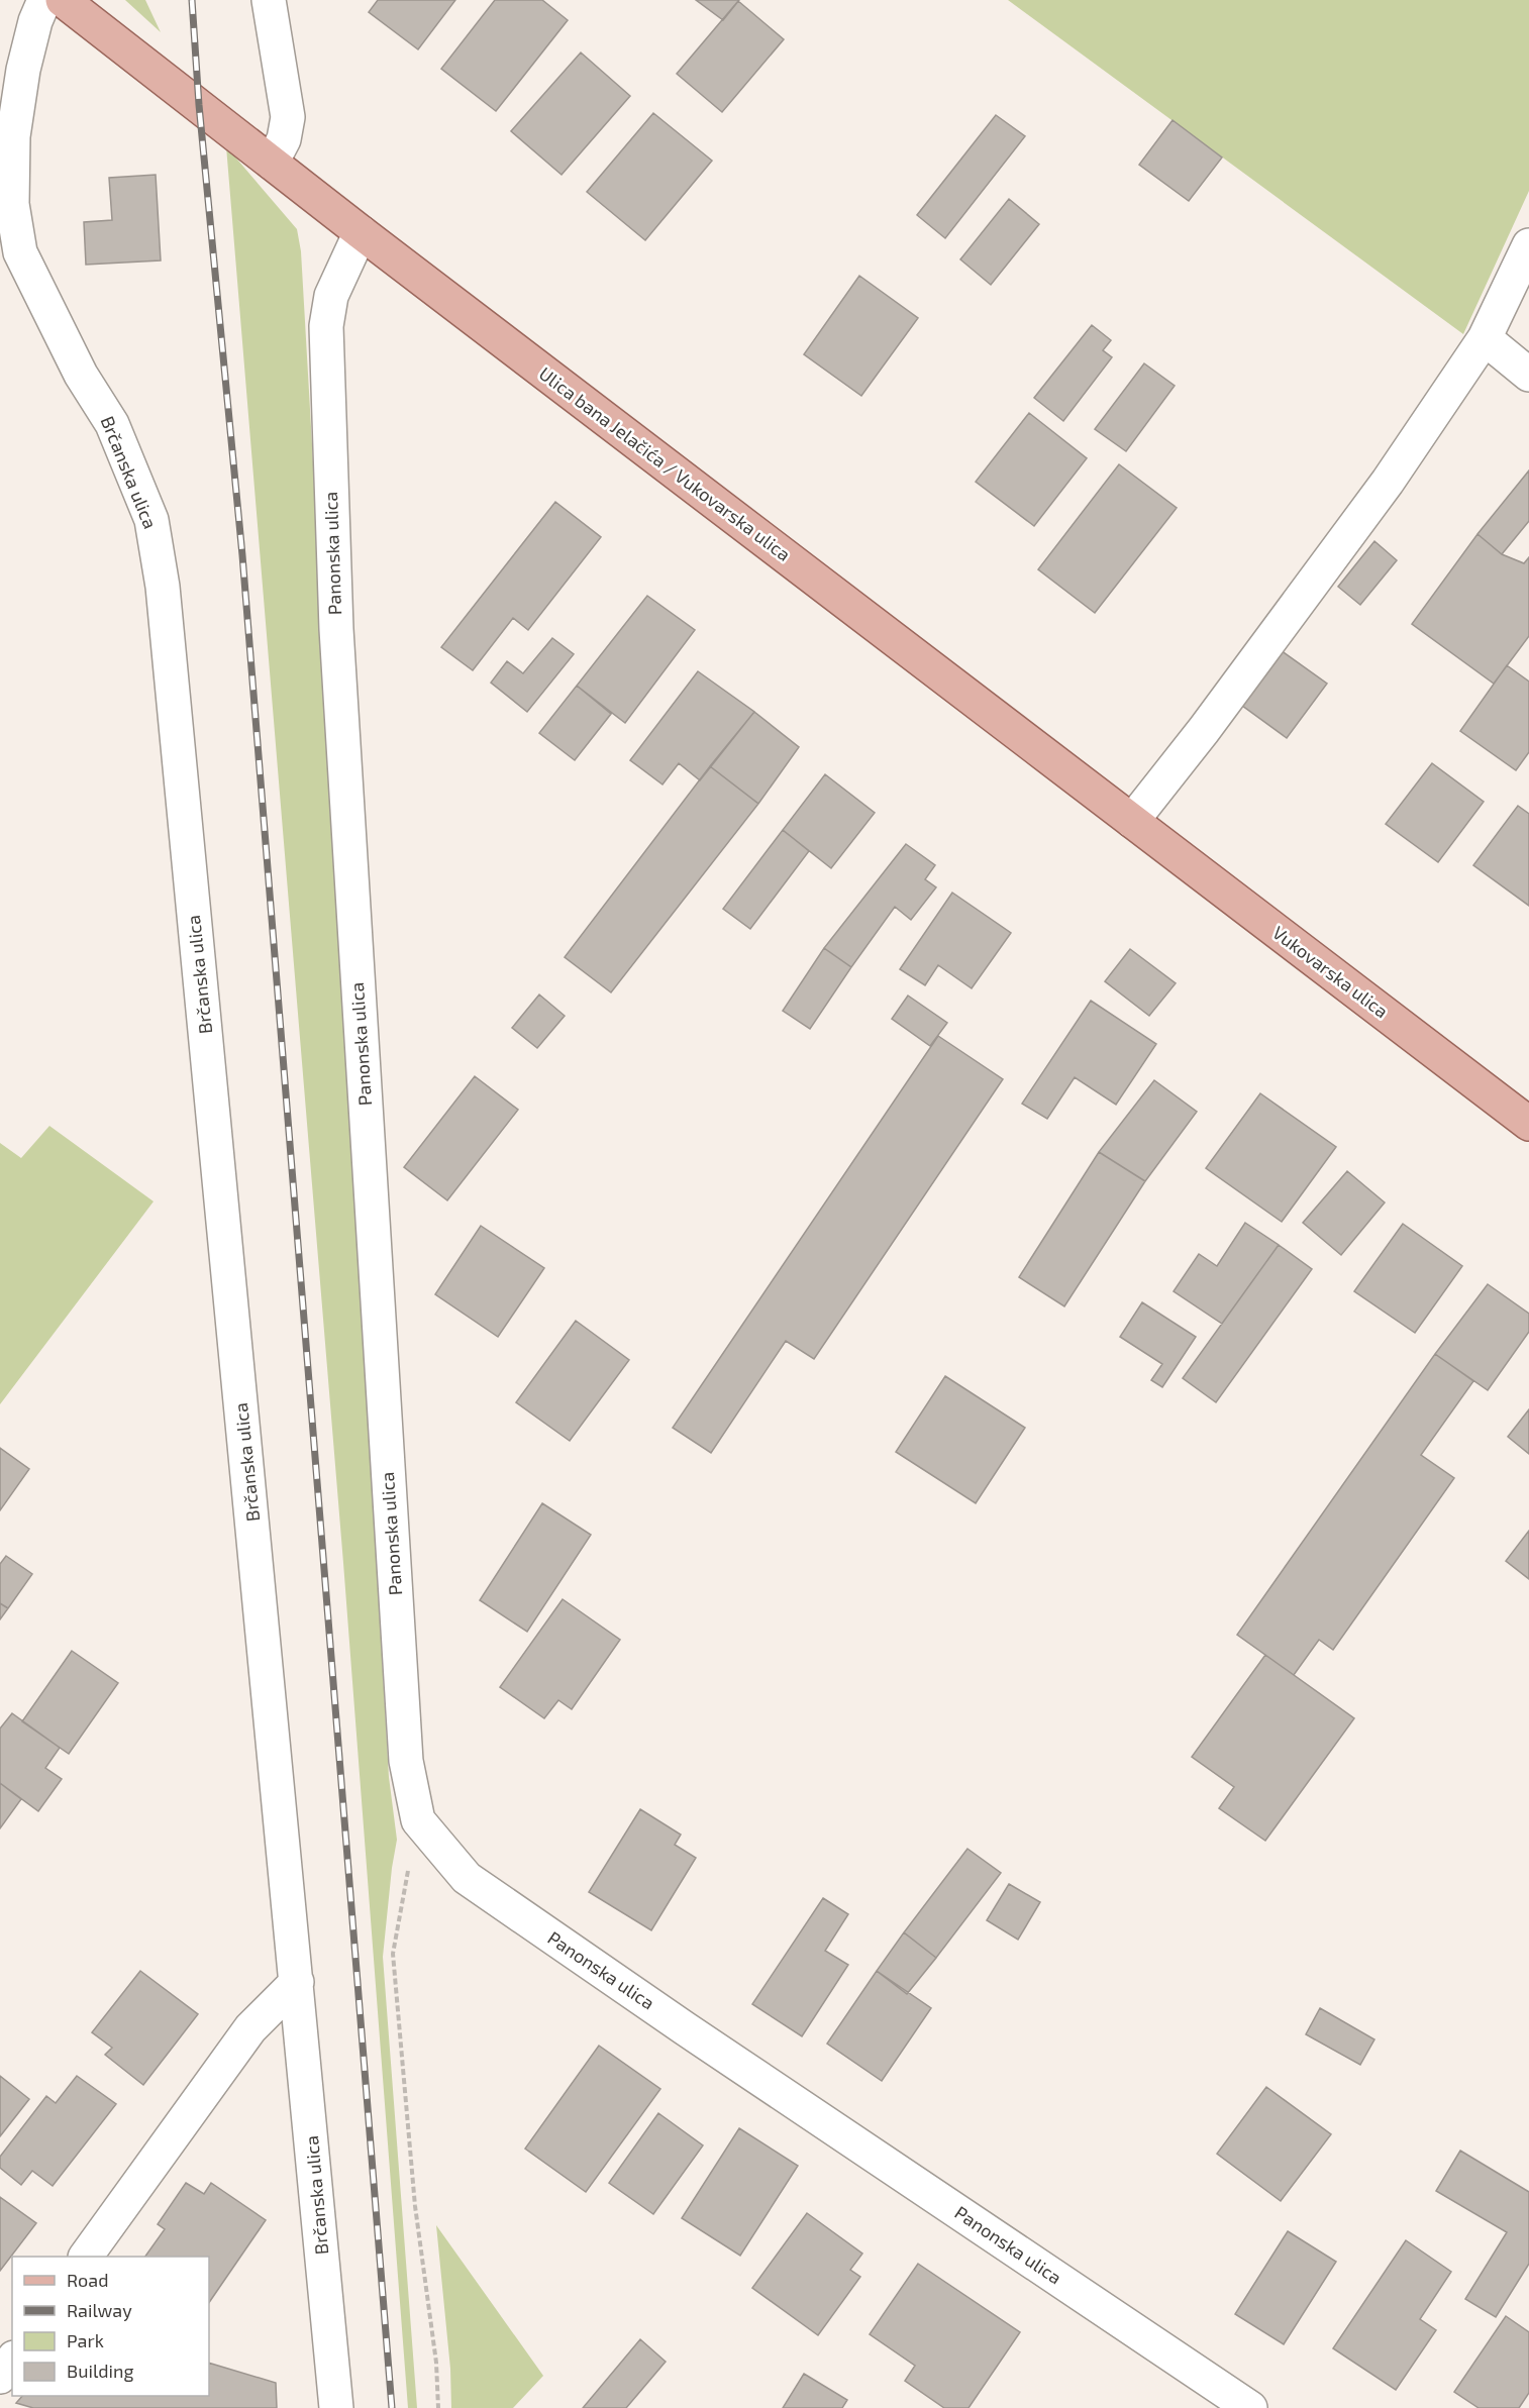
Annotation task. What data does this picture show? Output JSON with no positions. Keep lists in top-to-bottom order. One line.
{"streets":{"main road":["Ulica bana Jelačića / Vukovarska ulica","Vukovarska ulica"],"street":["Brčanska ulica","Panonska ulica"]},"crossings":[["Ulica bana Jelačića / Vukovarska ulica","Panonska ulica"],["Ulica bana Jelačića / Vukovarska ulica","Vukovarska ulica"]],"legend":["Road","Railway","Park","Building"]}
